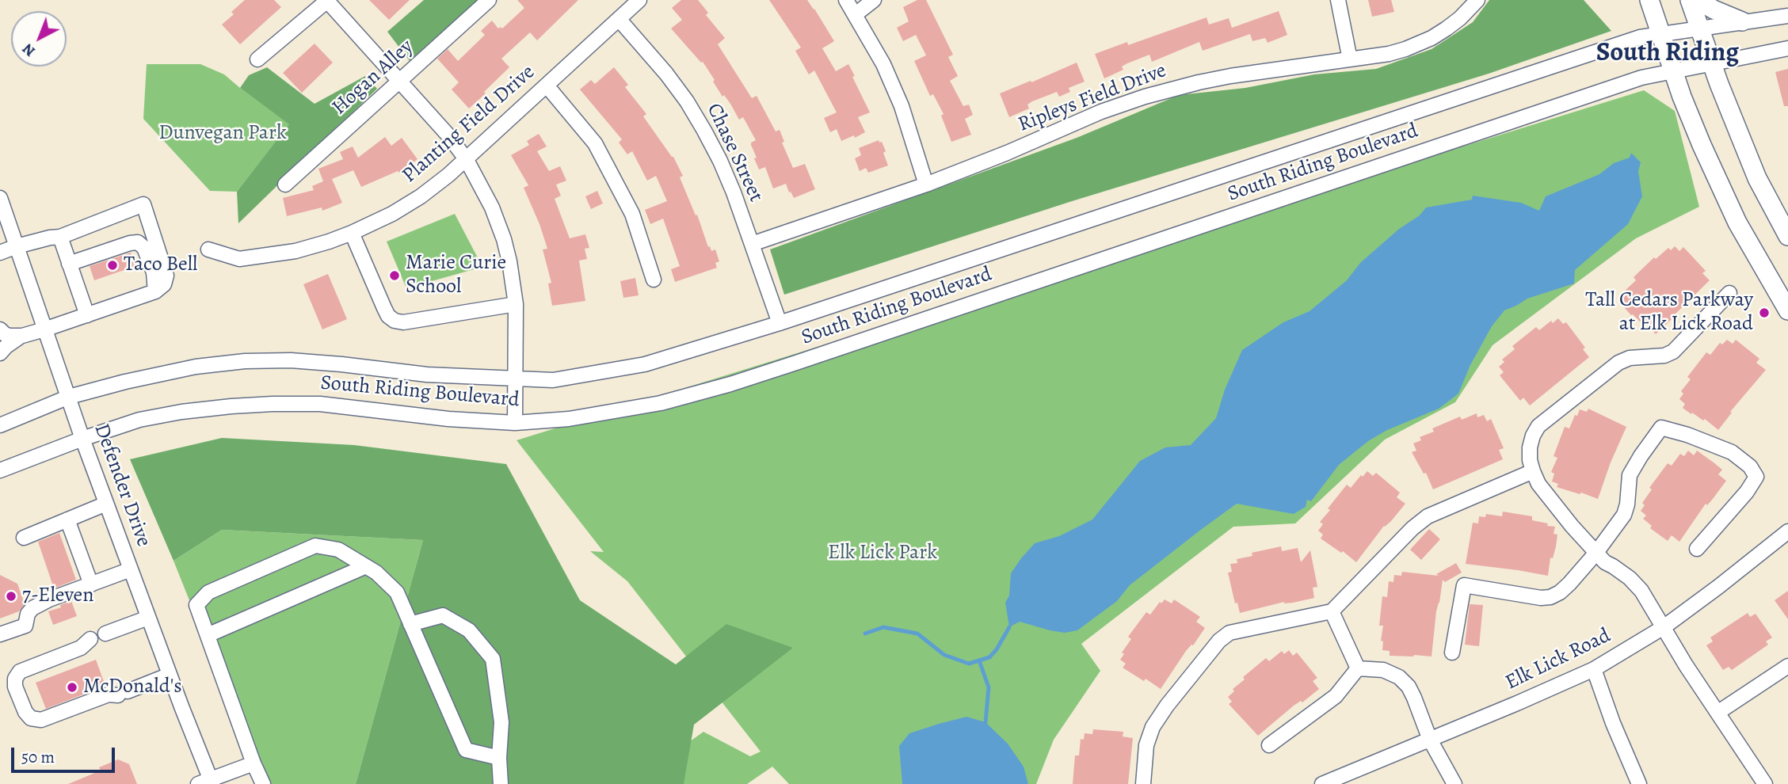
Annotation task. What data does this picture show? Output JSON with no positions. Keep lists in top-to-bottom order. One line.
{"streets":{"street":["Hogan Alley","Ripleys Field Drive","Planting Field Drive","Chase Street","South Riding Boulevard","Defender Drive","Elk Lick Road"]},"crossings":[["Ripleys Field Drive","Chase Street"],["Planting Field Drive","Chase Street"],["Chase Street","South Riding Boulevard"],["South Riding Boulevard","Defender Drive"]],"districts":["South Riding"],"parks":["Dunvegan Park","Elk Lick Park"],"places":["Taco Bell","Marie Curie School","Tall Cedars Parkway at Elk Lick Road","7-Eleven","McDonald's"],"scale_bar":"50 m","north":"bottom left"}
